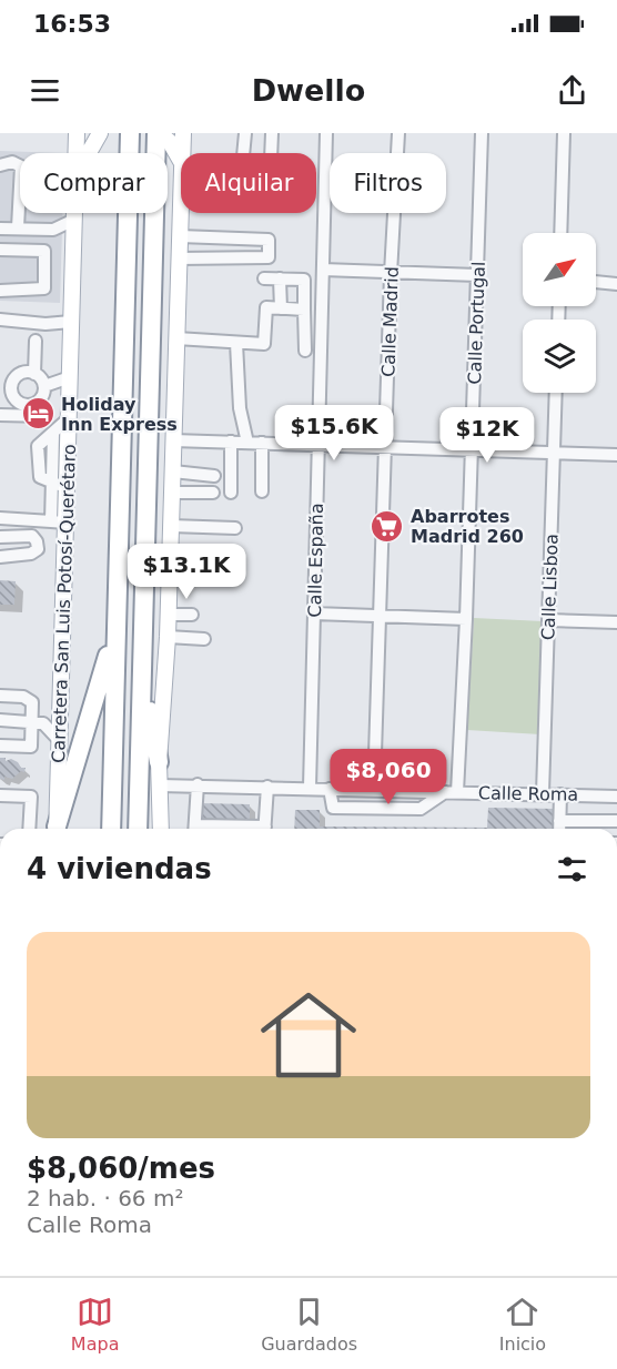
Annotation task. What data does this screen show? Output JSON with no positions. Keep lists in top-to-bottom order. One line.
{"streets":{"main road":["Carretera San Luis Potosí-Querétaro"],"street":["Calle Madrid","Calle Portugal","Calle España","Calle Lisboa","Calle Roma"]},"crossings":[["Calle Madrid","Calle Roma"],["Calle Portugal","Calle Roma"],["Calle España","Calle Roma"],["Calle Lisboa","Calle Roma"]],"places":{"hotel":["Holiday Inn Express"],"supermarket":["Abarrotes Madrid 260"]},"north":"top right","page":{"status":"16:53","header":"Dwello","chip":["Comprar","Alquilar","Filtros"],"price":["$15.6K","$12K","$13.1K","$8,060"],"heading":"4 viviendas","list":[{"name":"$8,060/mes","note":"2 hab. · 66 m² · Calle Roma"}],"tabs":["Mapa","Guardados","Inicio"]}}
